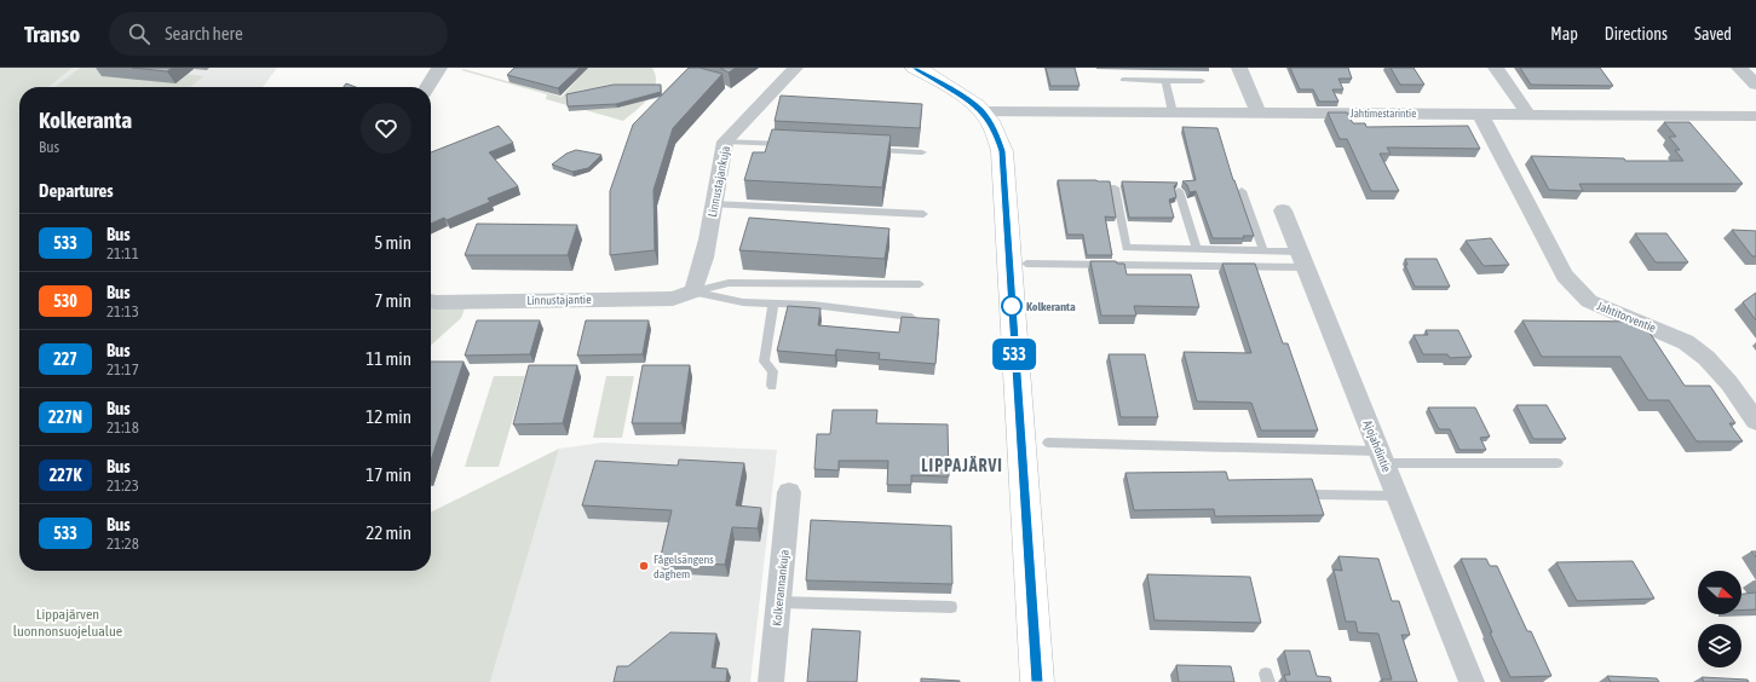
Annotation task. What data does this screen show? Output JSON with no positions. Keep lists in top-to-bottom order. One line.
{"streets":{"street":["Jahtimestarintie","Linnustajankuja","Linnustajantie","Jahtitorventie","Ajojahdintie","Kolkerannankuja"]},"crossings":[["Jahtimestarintie","Jahtitorventie"],["Linnustajankuja","Linnustajantie"]],"districts":["LIPPAJÄRVI"],"parks":["Lippajärven luonnonsuojelualue"],"places":["Kolkeranta","Fågelsängens daghem"],"lines":["bus line 533"],"north":"right","page":{"header":"Transo","search":"Search here","nav":["Map","Directions","Saved"],"on_map":"533","heading":[["Kolkeranta","Bus"],"Departures"],"list":[{"mark":"533","name":"Bus","note":"21:11","value":"5 min"},{"mark":"530","name":"Bus","note":"21:13","value":"7 min"},{"mark":"227","name":"Bus","note":"21:17","value":"11 min"},{"mark":"227N","name":"Bus","note":"21:18","value":"12 min"},{"mark":"227K","name":"Bus","note":"21:23","value":"17 min"},{"mark":"533","name":"Bus","note":"21:28","value":"22 min"}]}}
